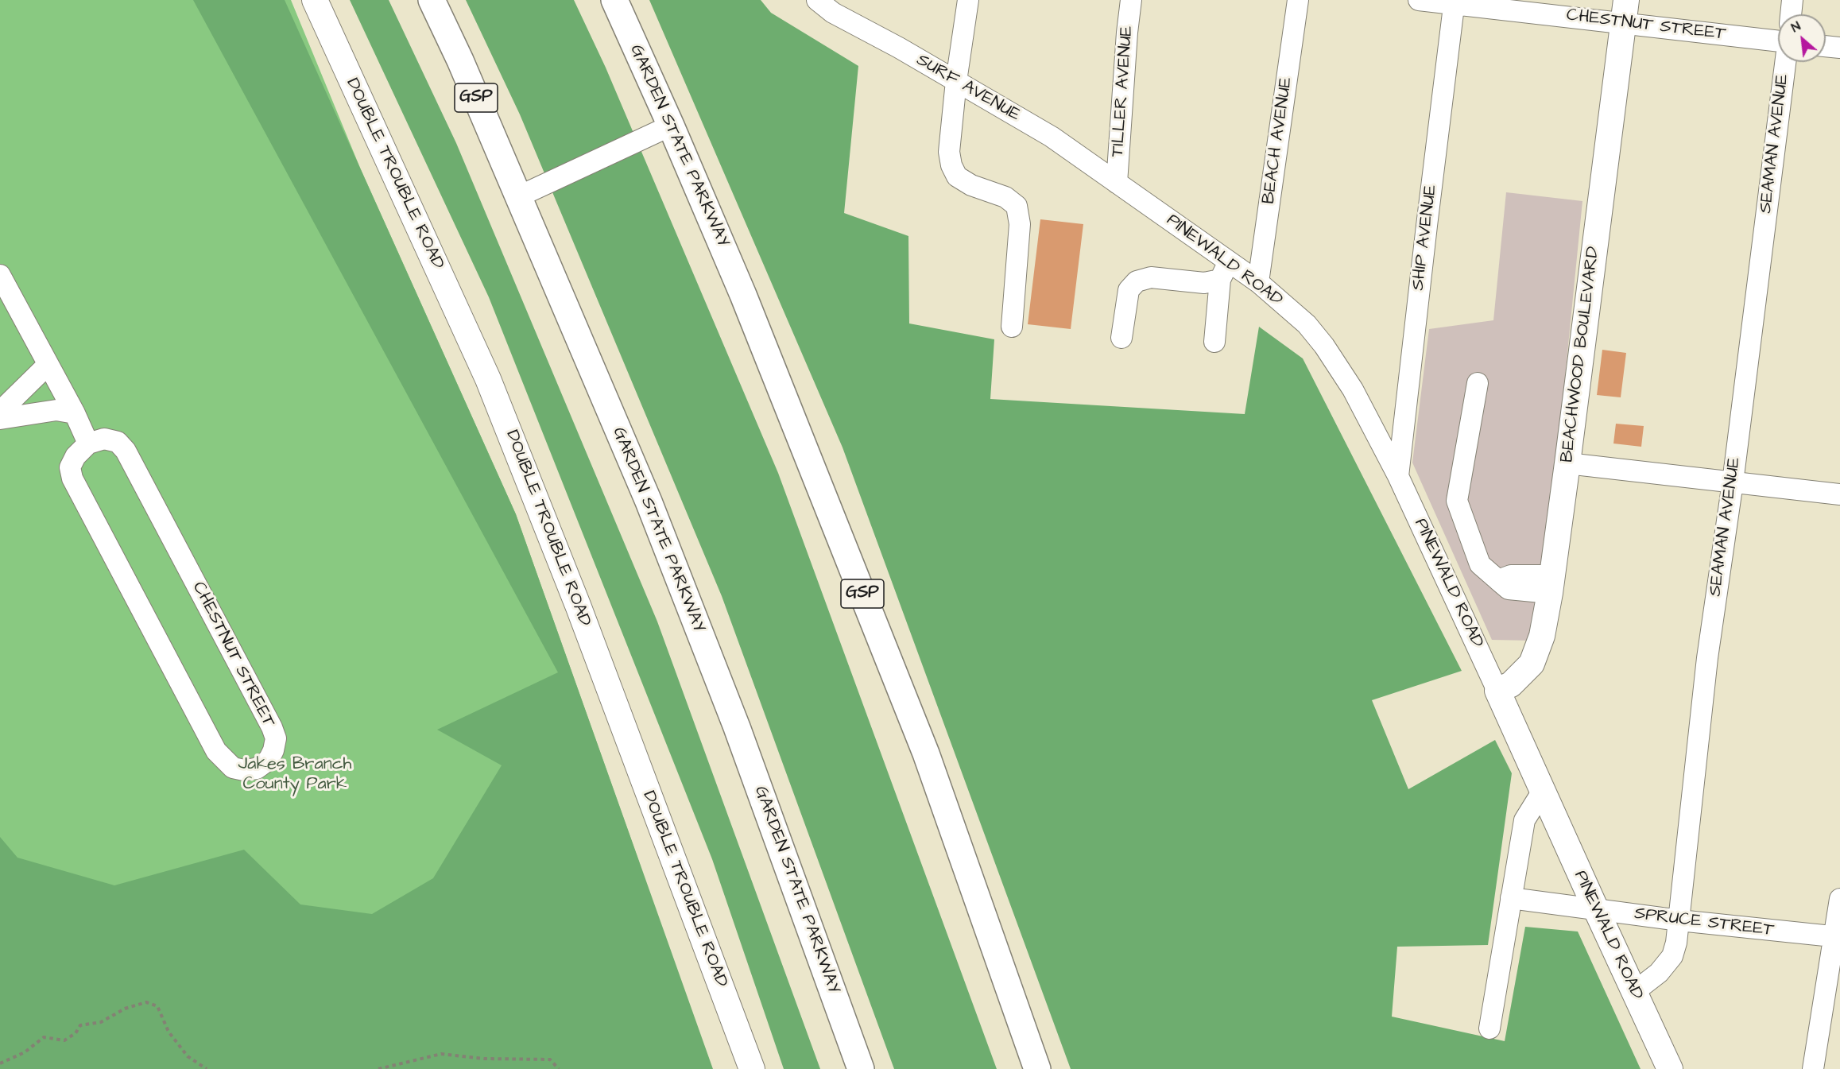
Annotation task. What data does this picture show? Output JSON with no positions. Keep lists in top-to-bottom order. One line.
{"streets":{"highway":["GSP","GARDEN STATE PARKWAY"],"main road":["DOUBLE TROUBLE ROAD","PINEWALD ROAD","BEACHWOOD BOULEVARD"],"street":["CHESTNUT STREET","SURF AVENUE","TILLER AVENUE","BEACH AVENUE","SEAMAN AVENUE","SHIP AVENUE","SPRUCE STREET"]},"crossings":[["CHESTNUT STREET","SHIP AVENUE"],["CHESTNUT STREET","BEACHWOOD BOULEVARD"],["SURF AVENUE","TILLER AVENUE"],["SURF AVENUE","PINEWALD ROAD"],["TILLER AVENUE","PINEWALD ROAD"],["BEACH AVENUE","PINEWALD ROAD"],["SEAMAN AVENUE","PINEWALD ROAD"],["SEAMAN AVENUE","SPRUCE STREET"],["SHIP AVENUE","PINEWALD ROAD"],["PINEWALD ROAD","BEACHWOOD BOULEVARD"],["PINEWALD ROAD","SPRUCE STREET"]],"parks":["Jakes Branch County Park"],"north":"top left"}
